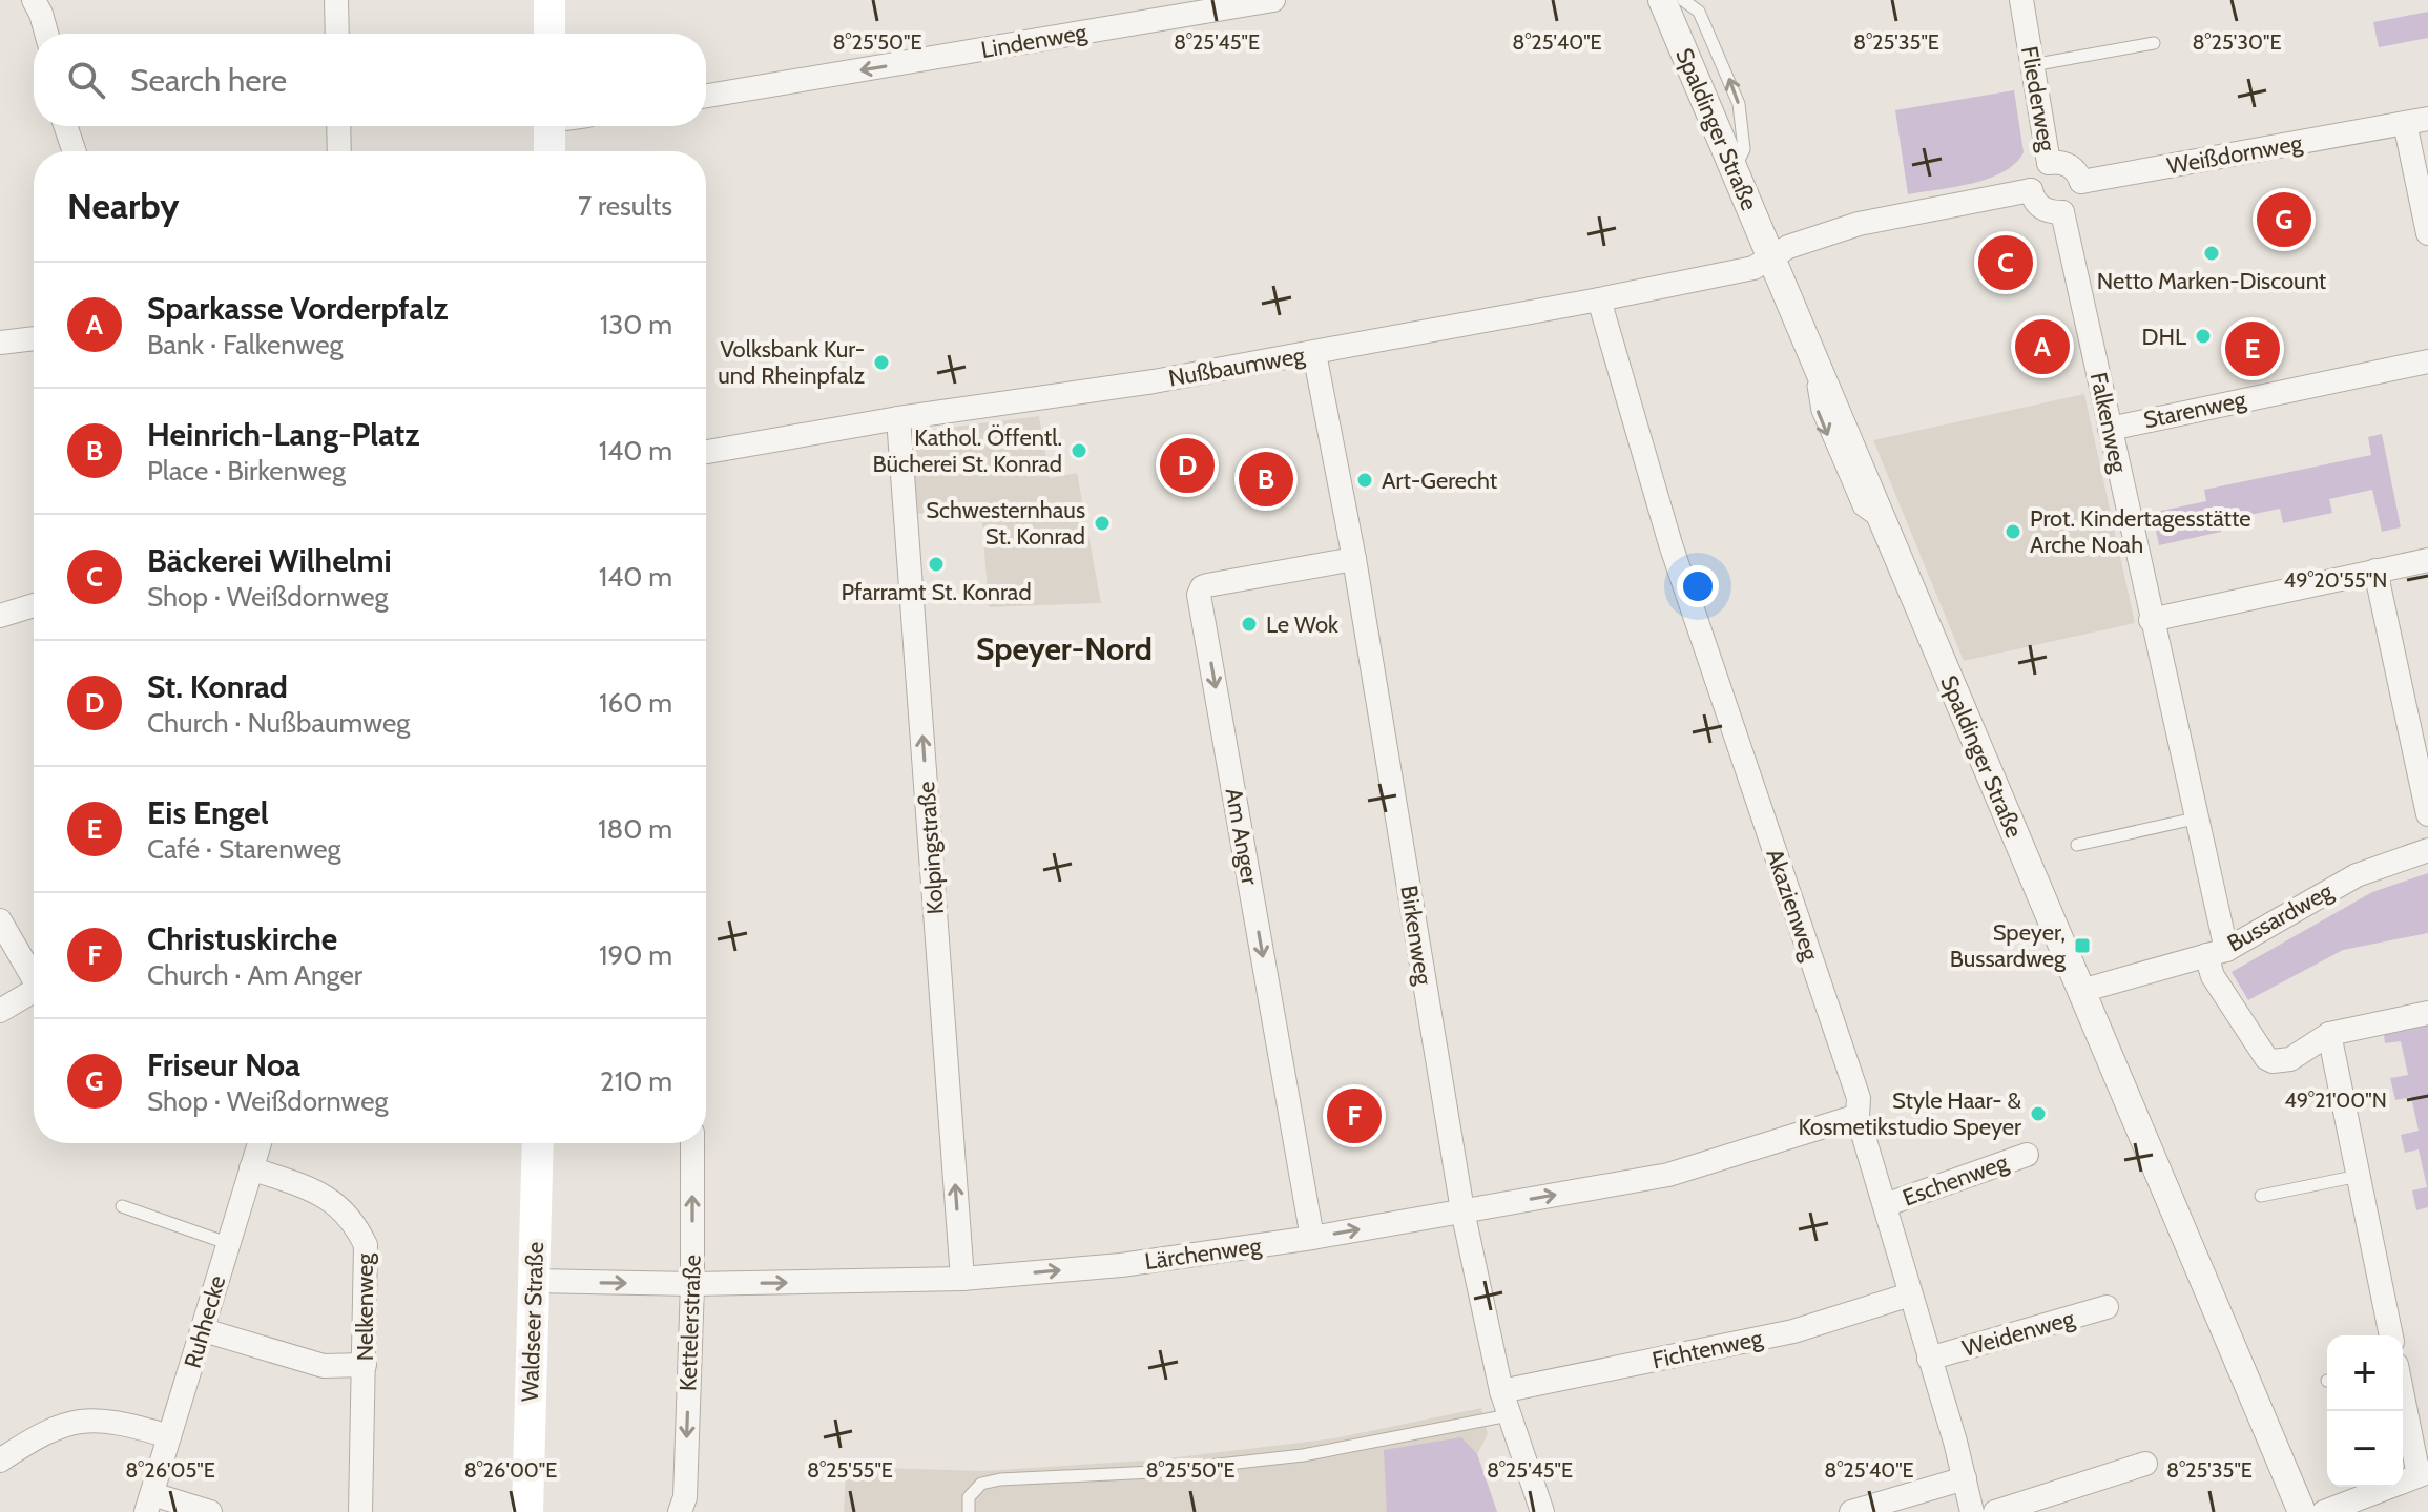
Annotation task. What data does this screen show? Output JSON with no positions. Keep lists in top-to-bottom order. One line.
{"streets":{"main road":["Waldseer Straße"],"street":["Lindenweg","Fliederweg","Spaldinger Straße","Weißdornweg","Nußbaumweg","Starenweg","Falkenweg","Am Anger","Kolpingstraße","Akazienweg","Bussardweg","Birkenweg","Eschenweg","Lärchenweg","Nelkenweg","Ruhhecke","Kettelerstraße","Weidenweg","Fichtenweg"]},"crossings":[["Fliederweg","Weißdornweg"],["Fliederweg","Falkenweg"],["Spaldinger Straße","Nußbaumweg"],["Spaldinger Straße","Bussardweg"],["Weißdornweg","Falkenweg"],["Nußbaumweg","Kolpingstraße"],["Nußbaumweg","Akazienweg"],["Nußbaumweg","Birkenweg"],["Starenweg","Falkenweg"],["Falkenweg","Bussardweg"],["Am Anger","Birkenweg"],["Am Anger","Lärchenweg"],["Kolpingstraße","Lärchenweg"],["Akazienweg","Eschenweg"],["Akazienweg","Lärchenweg"],["Akazienweg","Weidenweg"],["Akazienweg","Fichtenweg"],["Birkenweg","Lärchenweg"],["Birkenweg","Fichtenweg"],["Lärchenweg","Waldseer Straße"],["Lärchenweg","Kettelerstraße"],["Nelkenweg","Ruhhecke"]],"one_way":["Lindenweg","Am Anger","Kolpingstraße","Lärchenweg"],"districts":["Speyer-Nord"],"places":{"other":["Netto Marken-Discount","DHL","Volksbank Kur- und Rheinpfalz","Kathol. Öffentl. Bücherei St. Konrad","Art-Gerecht","Schwesternhaus St. Konrad","Prot. Kindertagesstätte Arche Noah","Pfarramt St. Konrad","Le Wok","Style Haar- & Kosmetikstudio Speyer"],"transit":["Speyer, Bussardweg"]},"page":{"search":"Search here","heading":["Nearby","7 results"],"pins":["G","C","A","E","D","B","F"],"list":[{"mark":"A","name":"Sparkasse Vorderpfalz","note":"Bank · Falkenweg","value":"130 m"},{"mark":"B","name":"Heinrich-Lang-Platz","note":"Place · Birkenweg","value":"140 m"},{"mark":"C","name":"Bäckerei Wilhelmi","note":"Shop · Weißdornweg","value":"140 m"},{"mark":"D","name":"St. Konrad","note":"Church · Nußbaumweg","value":"160 m"},{"mark":"E","name":"Eis Engel","note":"Café · Starenweg","value":"180 m"},{"mark":"F","name":"Christuskirche","note":"Church · Am Anger","value":"190 m"},{"mark":"G","name":"Friseur Noa","note":"Shop · Weißdornweg","value":"210 m"}],"map_buttons":["+","−"]},"coordinates":["8°25'50\"E","8°25'45\"E","8°25'40\"E","8°25'35\"E","8°25'30\"E","49°20'55\"N","49°21'00\"N","8°26'05\"E","8°26'00\"E","8°25'55\"E"]}
